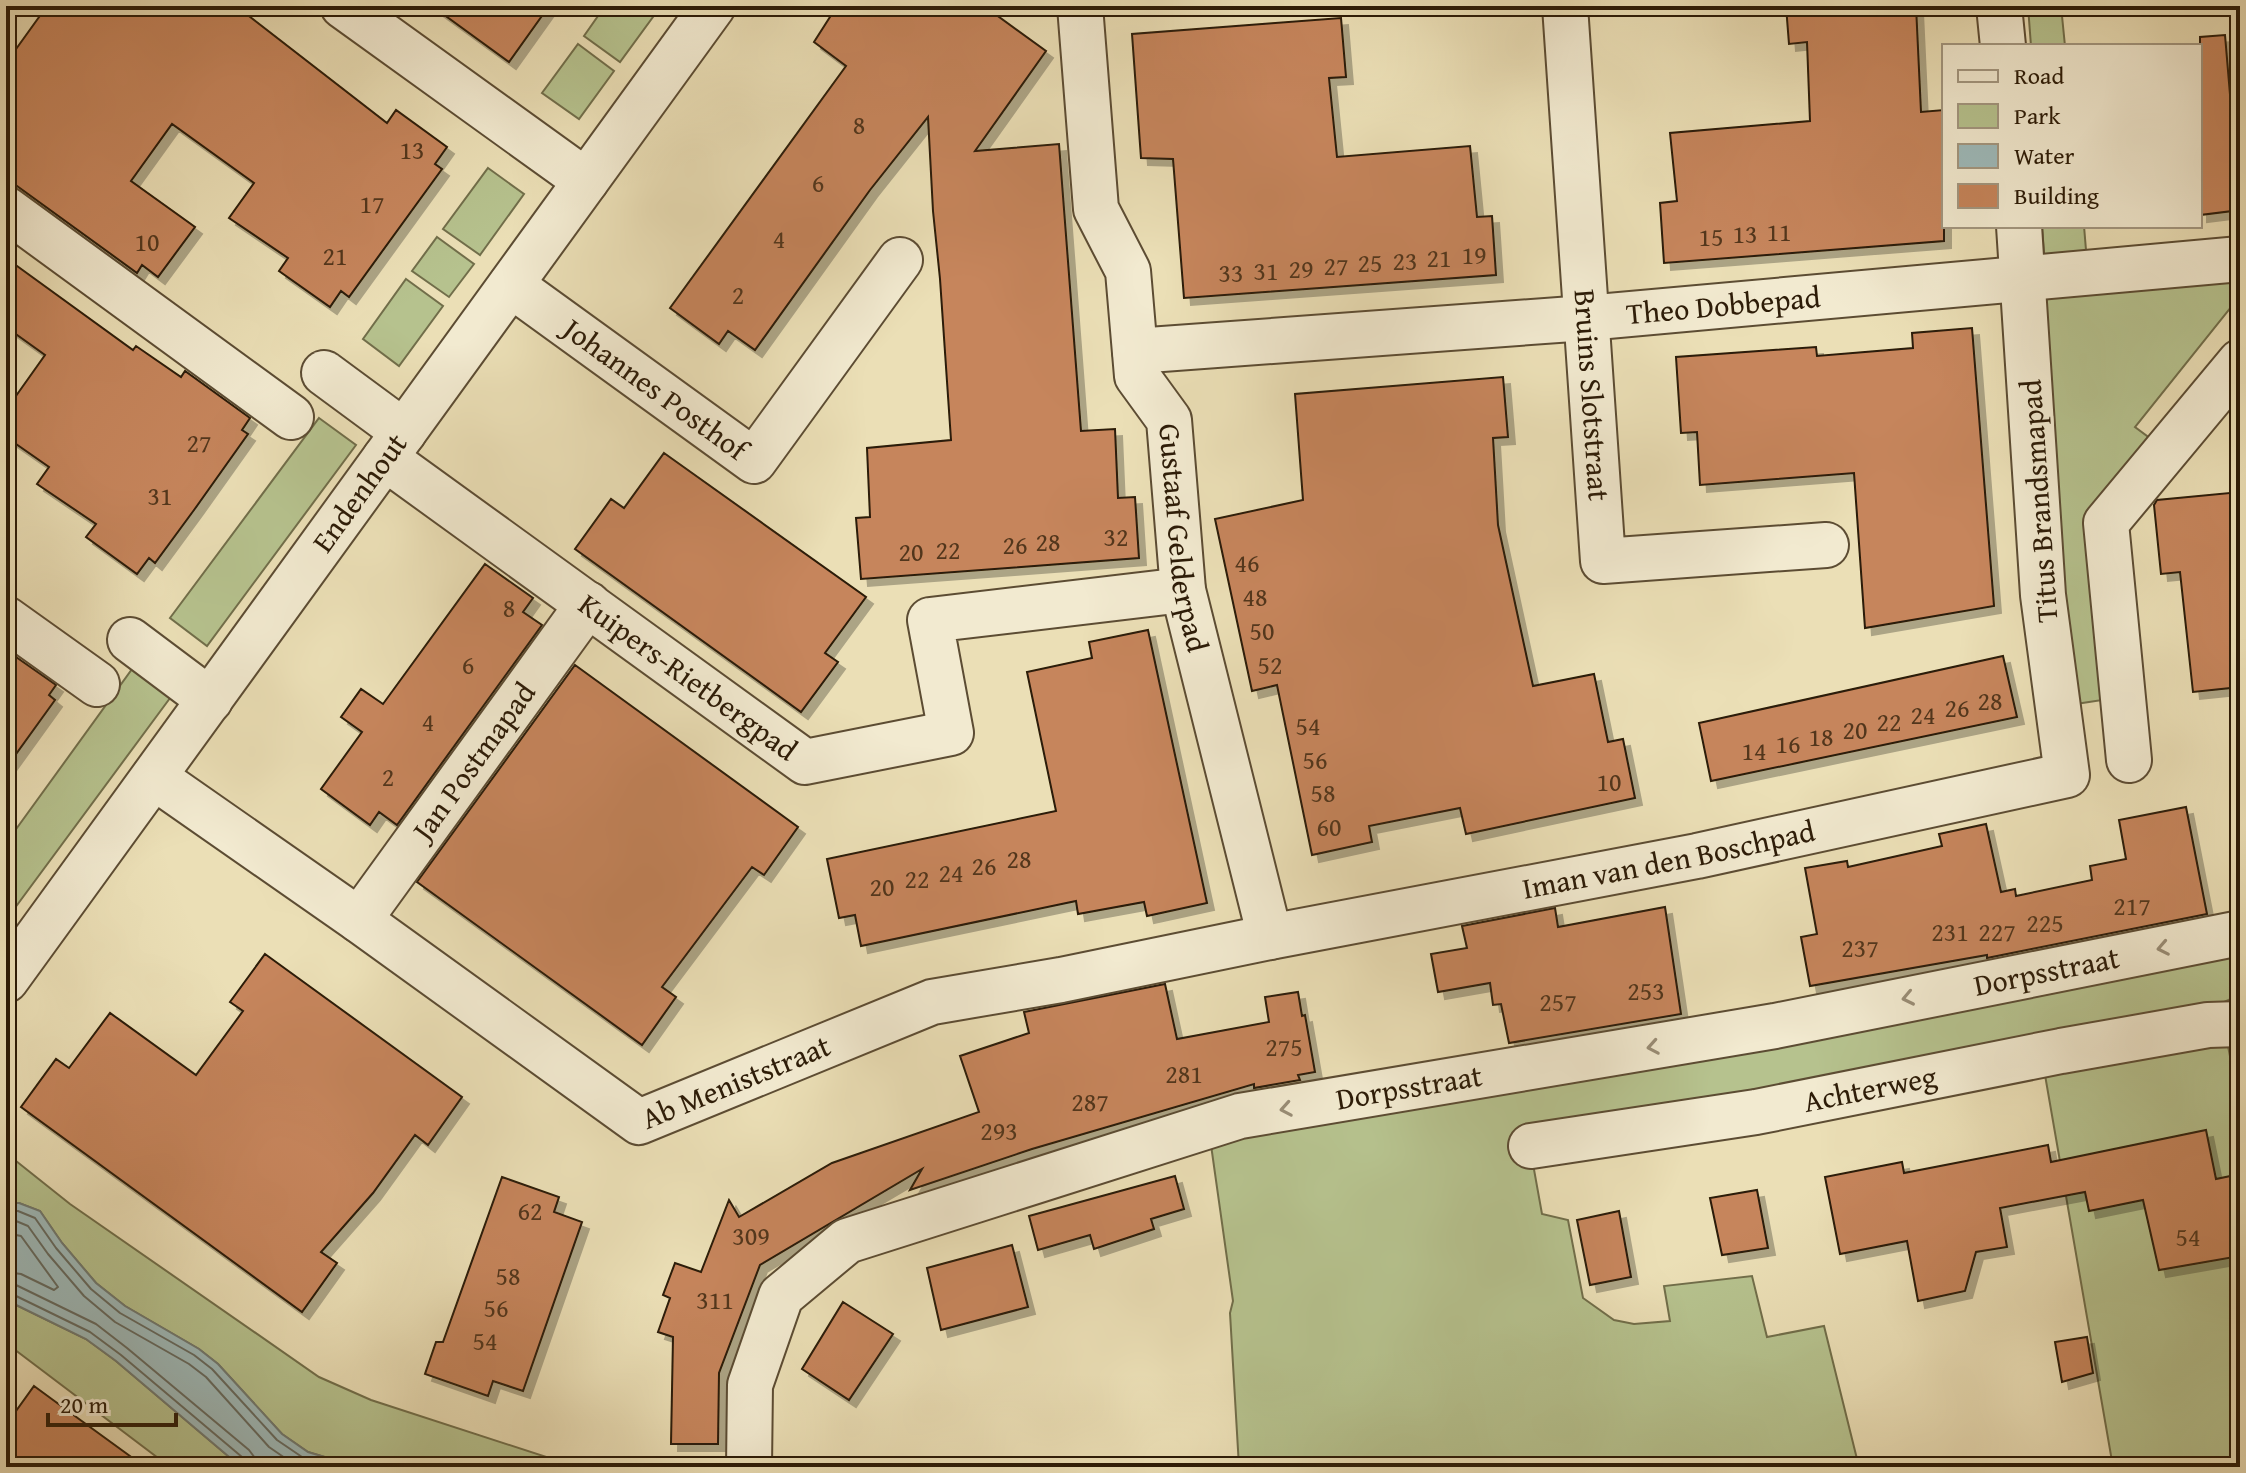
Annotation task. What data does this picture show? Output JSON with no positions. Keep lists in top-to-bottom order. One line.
{"streets":{"street":["Theo Dobbepad","Johannes Posthof","Bruins Slotstraat","Endenhout","Titus Brandsmapad","Gustaaf Gelderpad","Kuipers-Rietbergpad","Jan Postmapad","Iman van den Boschpad","Dorpsstraat","Ab Meniststraat","Achterweg"]},"crossings":[["Theo Dobbepad","Bruins Slotstraat"],["Theo Dobbepad","Titus Brandsmapad"],["Theo Dobbepad","Gustaaf Gelderpad"],["Johannes Posthof","Endenhout"],["Endenhout","Kuipers-Rietbergpad"],["Endenhout","Ab Meniststraat"],["Titus Brandsmapad","Iman van den Boschpad"],["Gustaaf Gelderpad","Kuipers-Rietbergpad"],["Gustaaf Gelderpad","Iman van den Boschpad"],["Gustaaf Gelderpad","Ab Meniststraat"],["Kuipers-Rietbergpad","Jan Postmapad"],["Jan Postmapad","Ab Meniststraat"],["Iman van den Boschpad","Ab Meniststraat"]],"one_way":["Dorpsstraat"],"house_numbers":["8","13","6","17","11","13","15","4","10","19","21","21","23","25","27","29","31","33","2","27","31","32","28","26","22","20","46","48","8","50","6","52","28","26","24","4","22","54","20","18","16","14","56","2","10","58","60","28","26","24","22","20","217","225","231","227","237","253","257","275","281","287","293","62","309","54","58","311","56","54"],"legend":["Road","Park","Water","Building"],"scale_bar":"20 m"}
